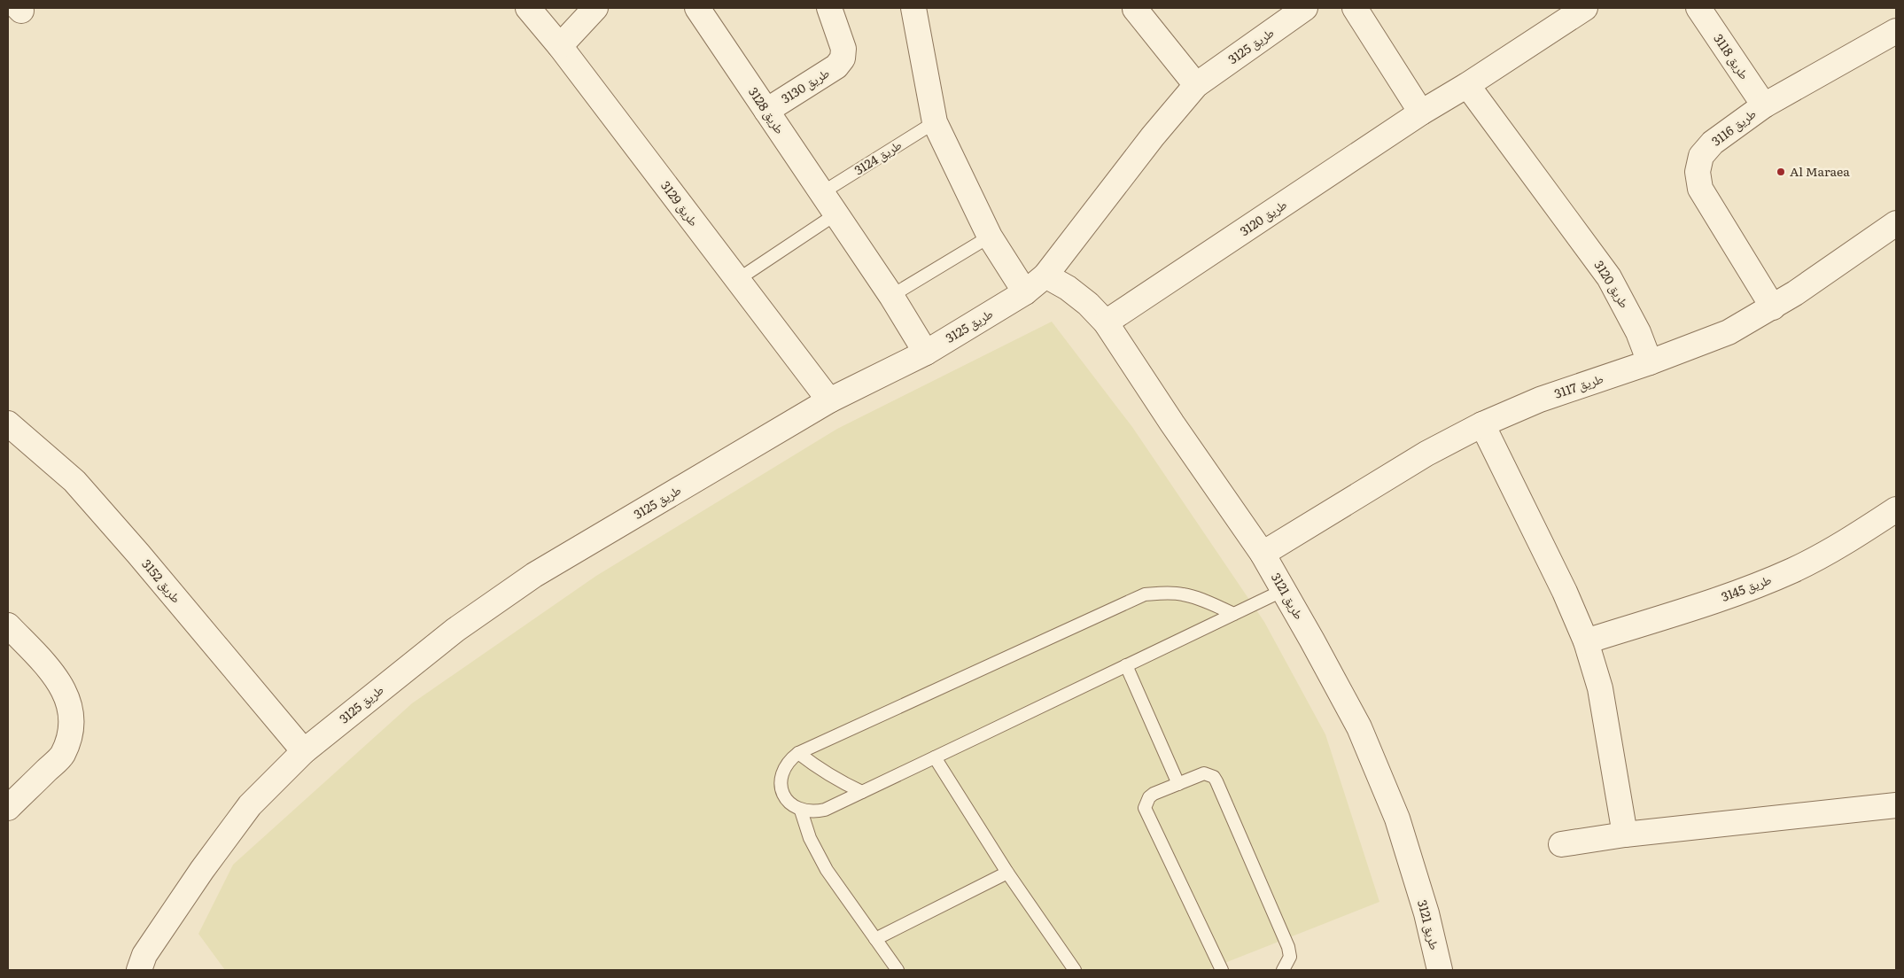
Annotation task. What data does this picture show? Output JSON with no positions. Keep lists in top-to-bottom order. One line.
{"streets":{"street":["طريق 3125","طريق 3118","طريق 3130","طريق 3128","طريق 3116","طريق 3129","طريق 3120","طريق 3117","طريق 3152","طريق 3145","طريق 3121"],"lane":["طريق 3124"]},"crossings":[["طريق 3125","طريق 3128"],["طريق 3125","طريق 3129"],["طريق 3125","طريق 3152"],["طريق 3125","طريق 3121"],["طريق 3118","طريق 3116"],["طريق 3130","طريق 3128"],["طريق 3128","طريق 3124"],["طريق 3116","طريق 3117"],["طريق 3120","طريق 3117"],["طريق 3120","طريق 3121"],["طريق 3117","طريق 3121"]],"places":["Al Maraea"]}
